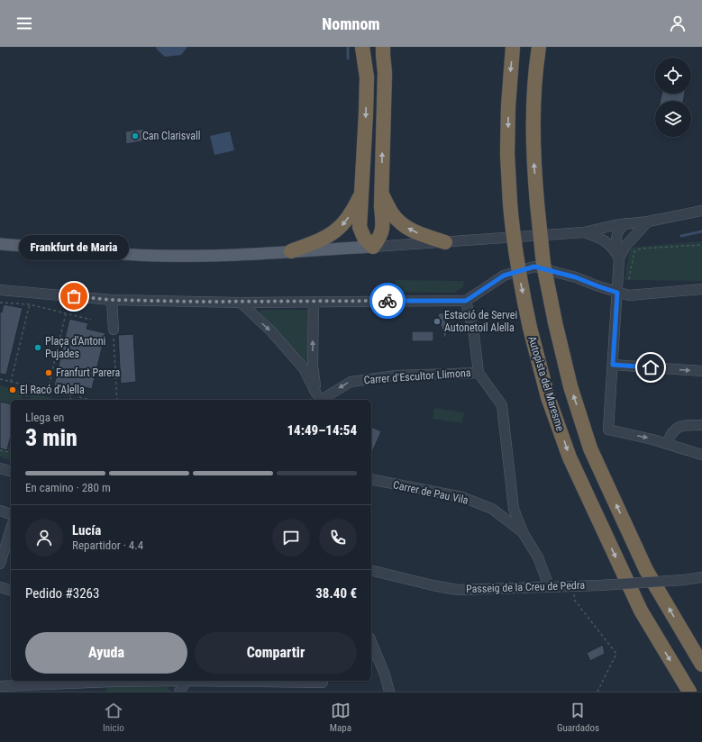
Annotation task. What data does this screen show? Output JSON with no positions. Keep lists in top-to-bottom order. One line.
{"streets":{"highway":["Autopista del Maresme"],"street":["Carrer d'Escultor Llimona","Carrer de Pau Vila","Passeig de la Creu de Pedra"]},"places":["Can Clarisvall","Frankfurt de Maria","Estació de Servei Autonetoil Alella","Plaça d'Antoni Pujades","Franfurt Parera","El Racó d'Alella"],"page":{"header":"Nomnom","bubble":"Frankfurt de Maria","heading":["3 min","Llega en","14:49–14:54"],"panel":["Lucía","Repartidor · 4.4","Pedido #3263","38.40 €"],"bar":"En camino · 280 m","buttons":["Ayuda","Compartir"],"tabs":["Inicio","Mapa","Guardados"]}}
